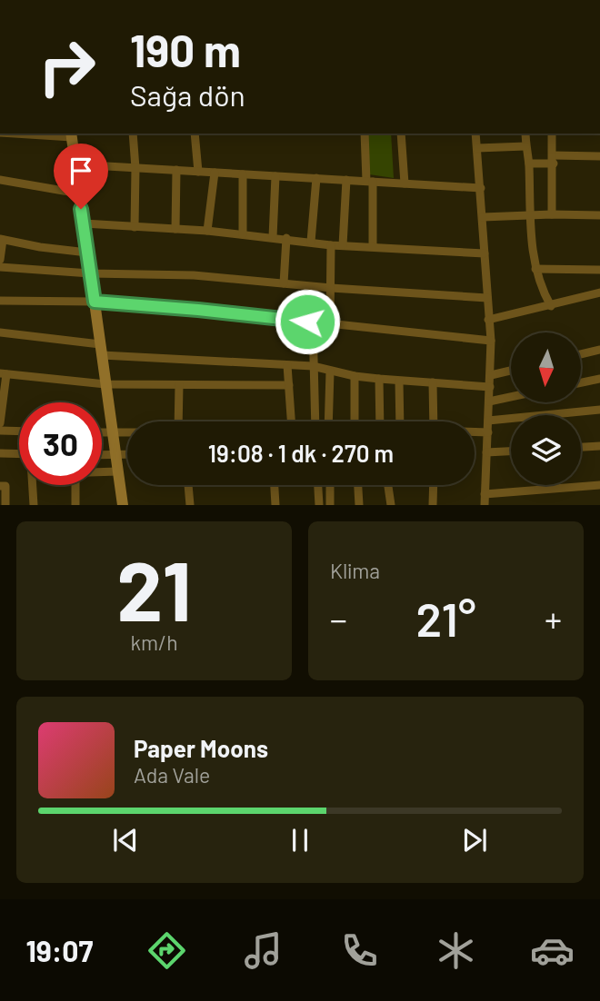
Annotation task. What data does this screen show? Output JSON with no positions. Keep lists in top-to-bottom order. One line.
{"north":"bottom","page":{"turn":["190 m","Sağa dön"],"limit":"30","trip":"19:08 · 1 dk · 270 m","tile":[["21","km/h"],"Klima"],"heat":["−","21°","+"],"song":["Paper Moons","Ada Vale"],"tabs":"19:07"}}
